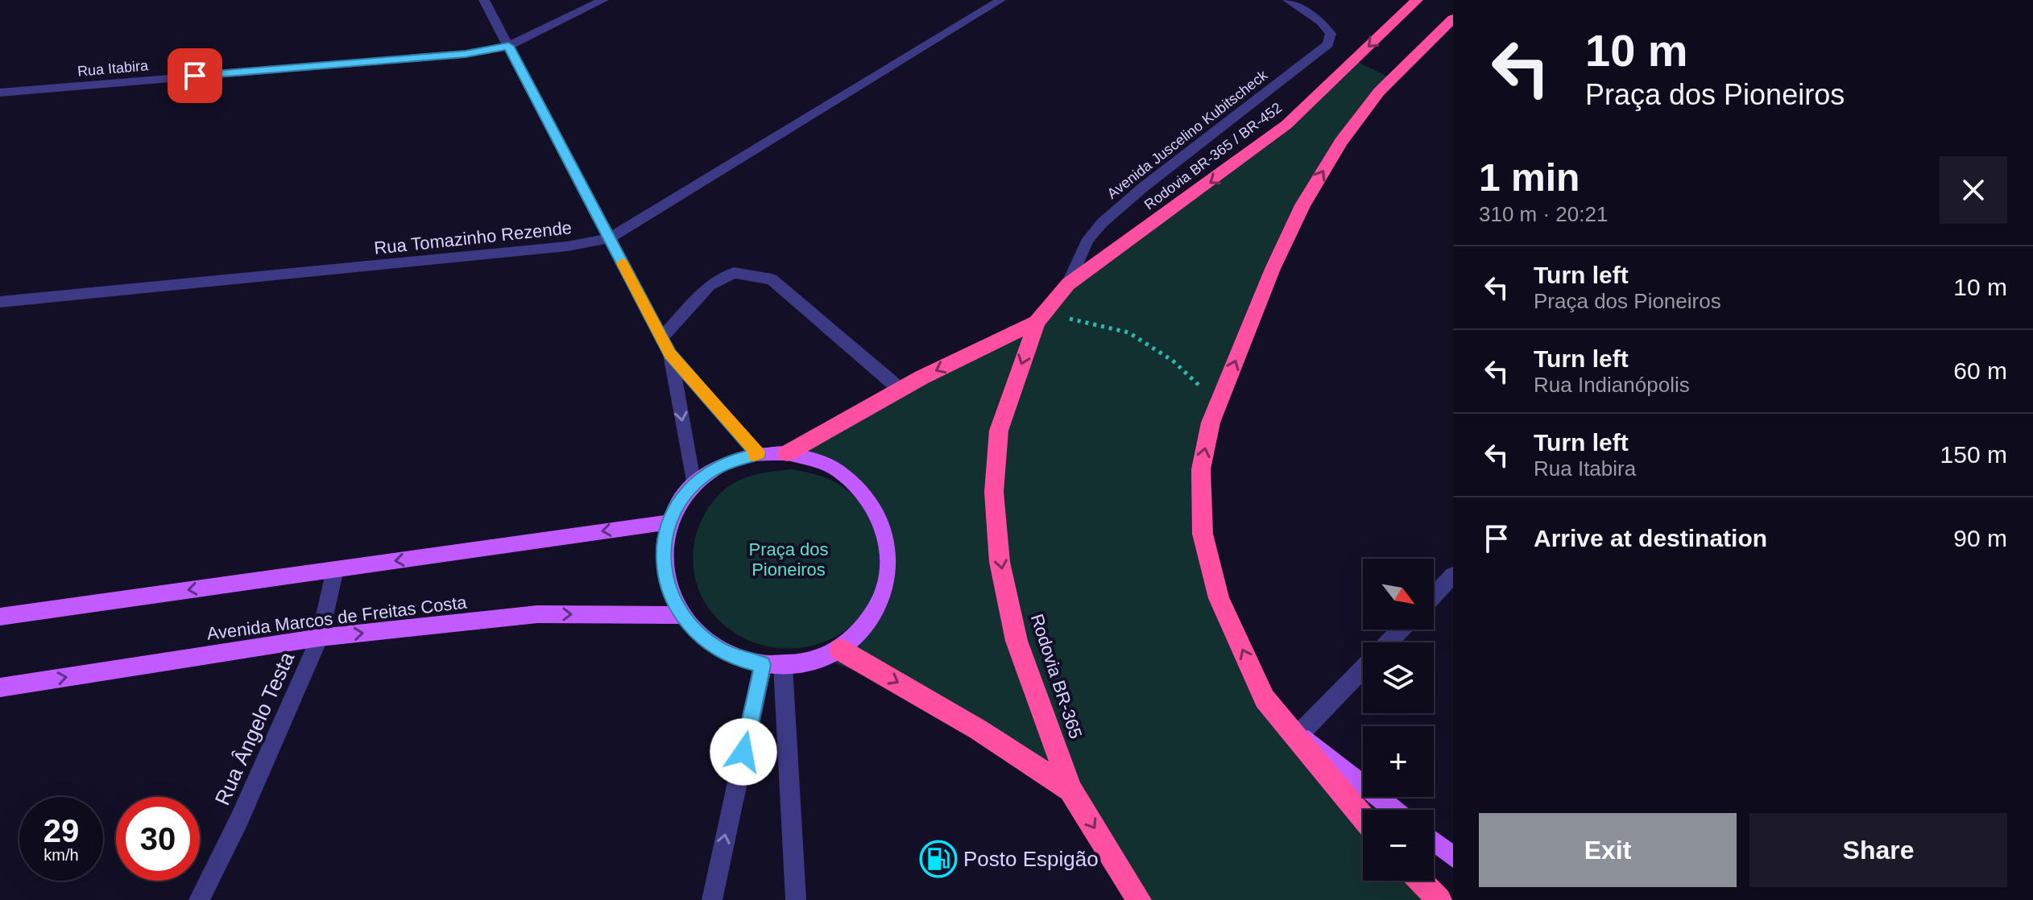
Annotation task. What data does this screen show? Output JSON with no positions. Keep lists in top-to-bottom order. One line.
{"streets":{"highway":["Rodovia BR-365 / BR-452","Rodovia BR-365"],"main road":["Avenida Marcos de Freitas Costa"],"street":["Rua Itabira","Avenida Juscelino Kubitscheck","Rua Tomazinho Rezende","Rua Ângelo Testa"]},"crossings":[["Avenida Juscelino Kubitscheck","Rodovia BR-365 / BR-452"],["Rodovia BR-365 / BR-452","Rodovia BR-365"],["Avenida Marcos de Freitas Costa","Rua Ângelo Testa"]],"one_way":["Rodovia BR-365"],"parks":["Praça dos Pioneiros"],"places":{"fuel station":["Posto Espigão"]},"north":"bottom right","page":{"turn":["10 m","Praça dos Pioneiros"],"heading":["1 min","310 m · 20:21"],"list":[{"name":"Turn left","note":"Praça dos Pioneiros","value":"10 m"},{"name":"Turn left","note":"Rua Indianópolis","value":"60 m"},{"name":"Turn left","note":"Rua Itabira","value":"150 m"},{"name":"Arrive at destination","value":"90 m"}],"map_buttons":["+","−"],"speed":"29 km/h","limit":"30","buttons":["Exit","Share"]}}
